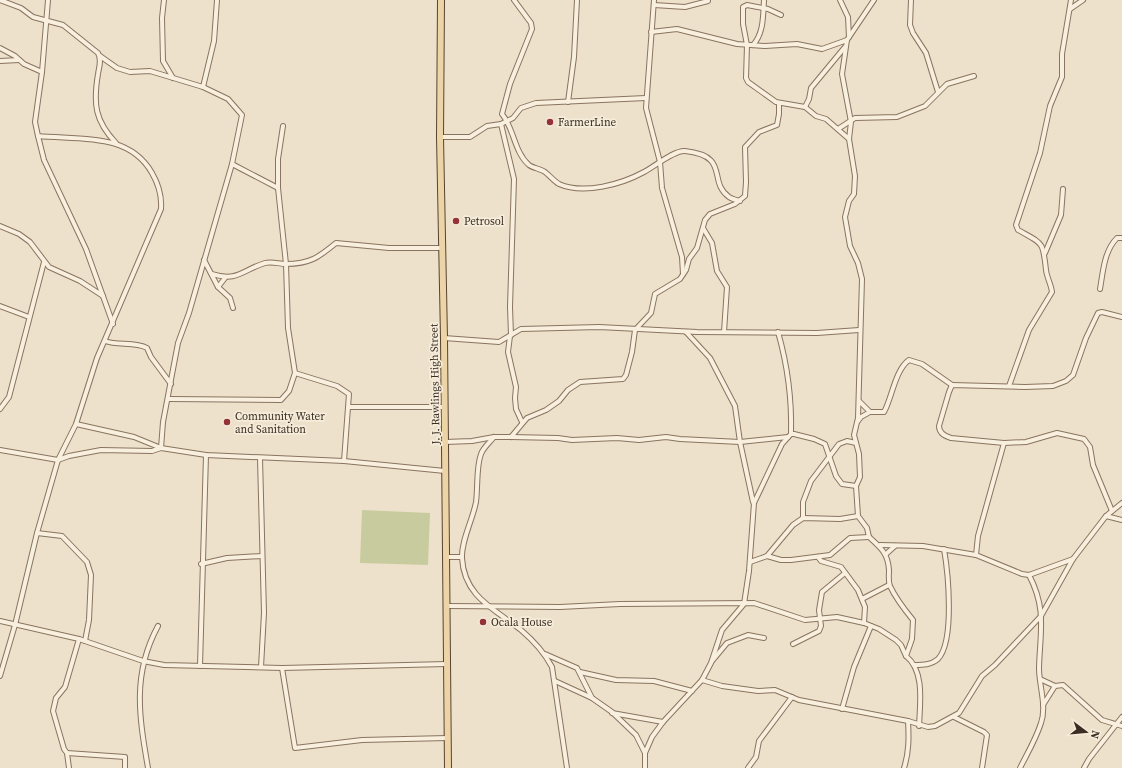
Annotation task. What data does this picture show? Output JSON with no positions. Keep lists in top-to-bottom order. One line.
{"streets":{"main road":["J. J. Rawlings High Street"]},"places":["FarmerLine","Petrosol","Community Water and Sanitation","Ocala House"],"north":"right"}
